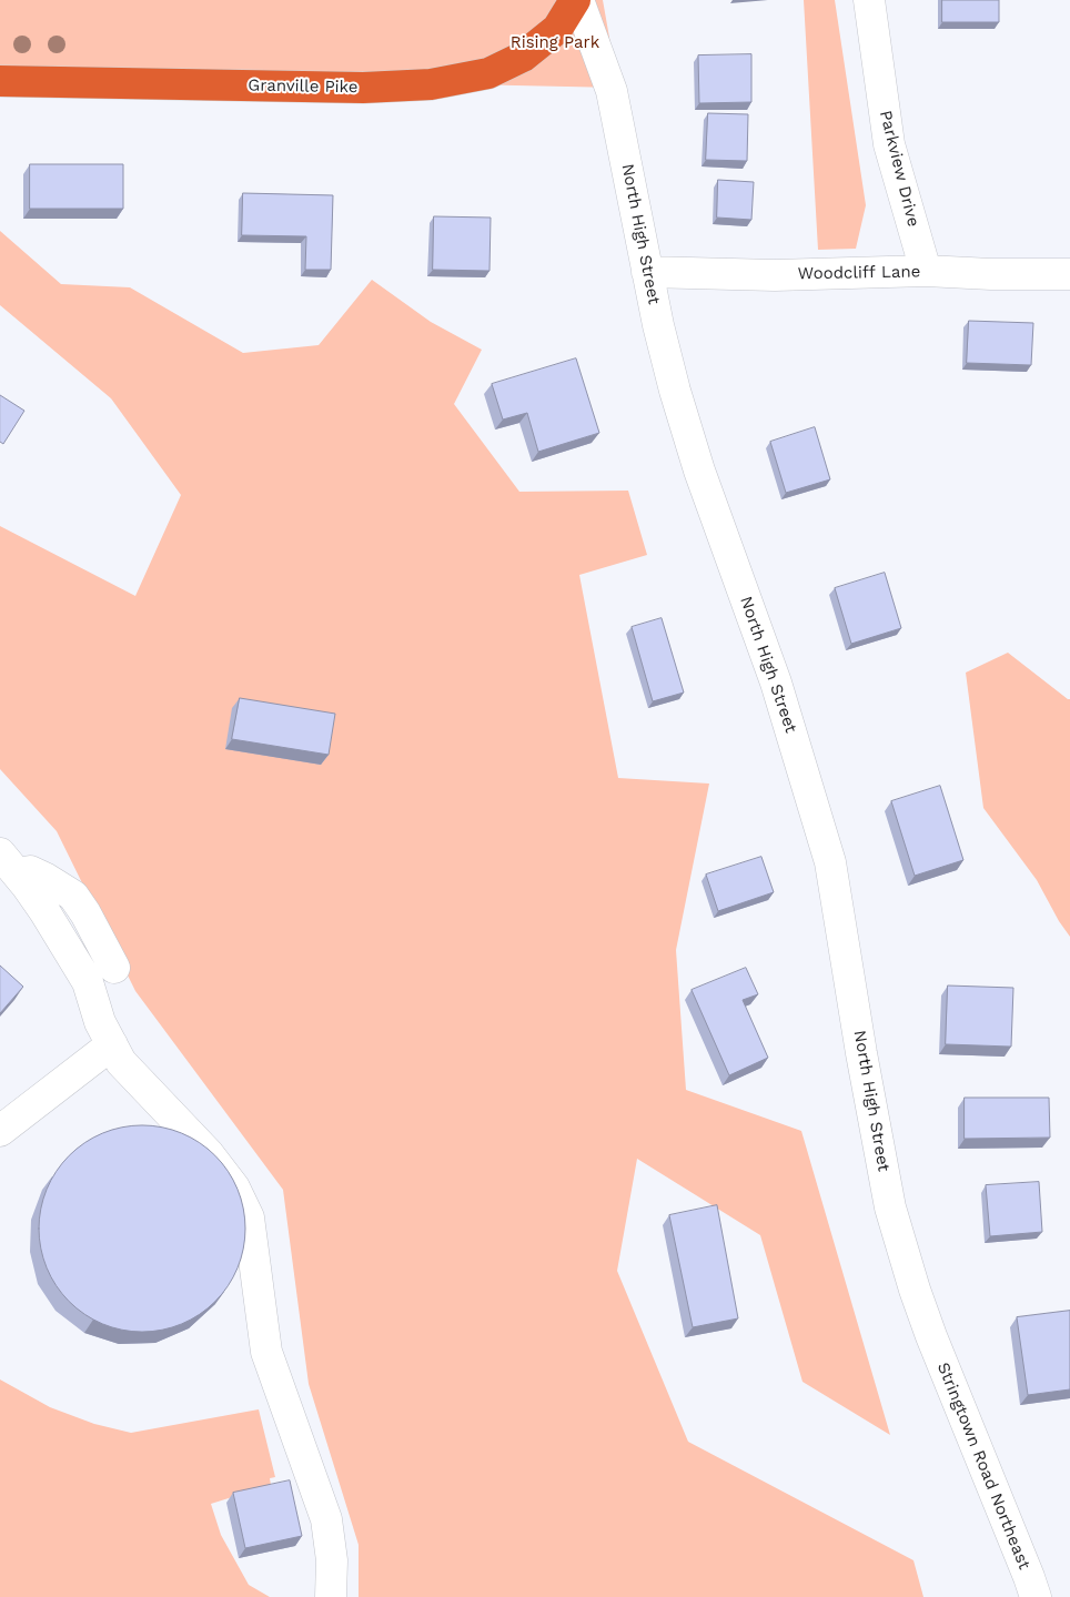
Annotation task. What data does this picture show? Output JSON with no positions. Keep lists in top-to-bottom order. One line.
{"streets":{"highway":["Granville Pike"],"street":["Parkview Drive","North High Street","Woodcliff Lane","Stringtown Road Northeast"]},"crossings":[["Granville Pike","North High Street"],["Parkview Drive","Woodcliff Lane"],["North High Street","Woodcliff Lane"],["North High Street","Stringtown Road Northeast"]],"parks":["Rising Park"]}
